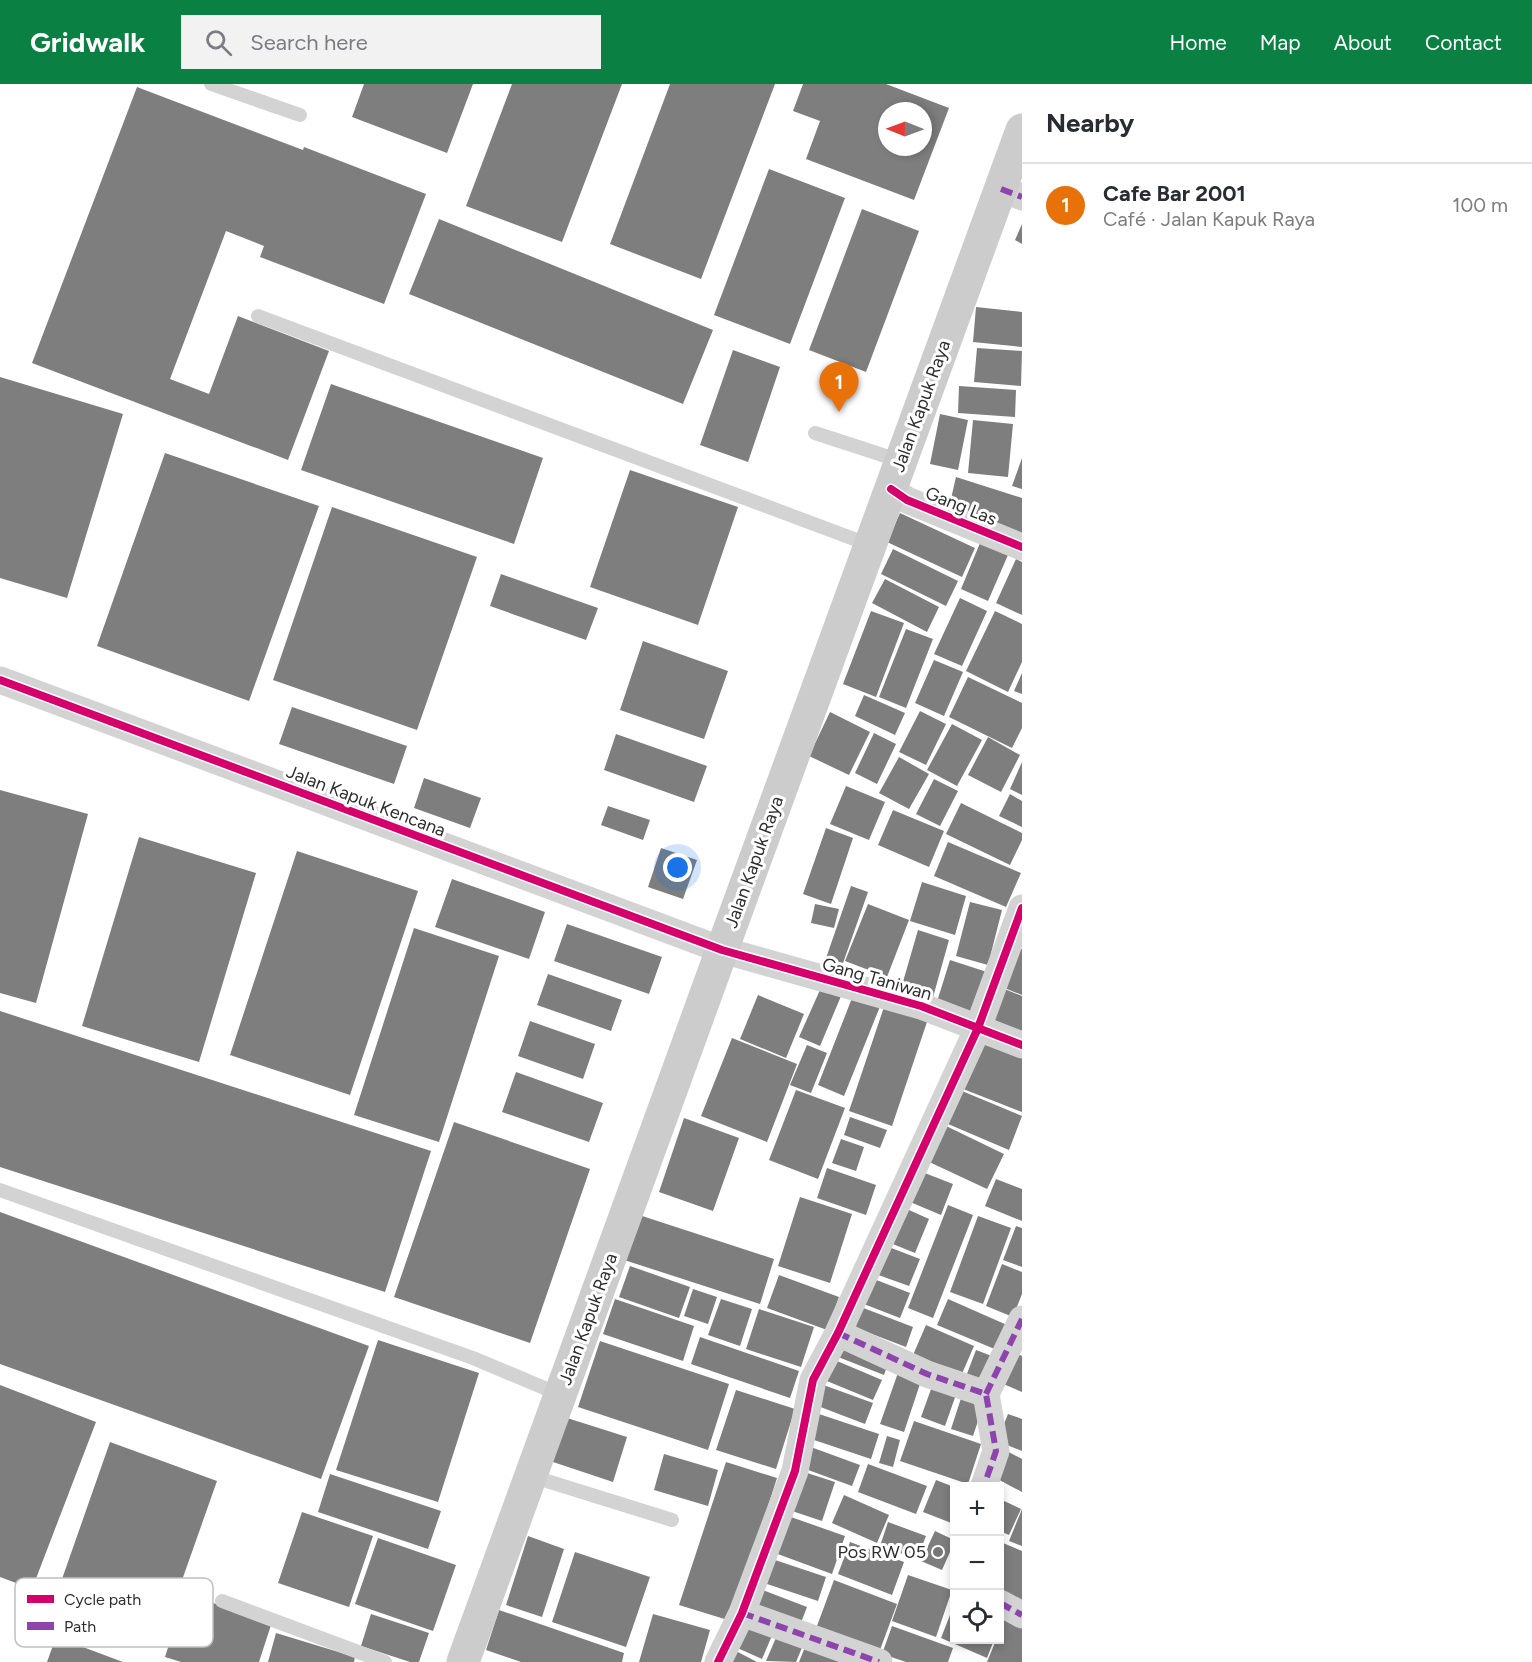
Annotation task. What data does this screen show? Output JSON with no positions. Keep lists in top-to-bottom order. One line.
{"streets":{"main road":["Jalan Kapuk Raya"],"street":["Gang Las","Jalan Kapuk Kencana","Gang Taniwan"]},"crossings":[["Jalan Kapuk Raya","Gang Las"],["Jalan Kapuk Raya","Jalan Kapuk Kencana"],["Jalan Kapuk Raya","Gang Taniwan"],["Jalan Kapuk Kencana","Gang Taniwan"]],"places":["Pos RW 05"],"legend":["Cycle path","Path"],"north":"left","page":{"header":"Gridwalk","search":"Search here","nav":["Home","Map","About","Contact"],"heading":"Nearby","list":[{"mark":"1","name":"Cafe Bar 2001","note":"Café · Jalan Kapuk Raya","value":"100 m"}],"pins":"1","map_buttons":["+","−"]}}
